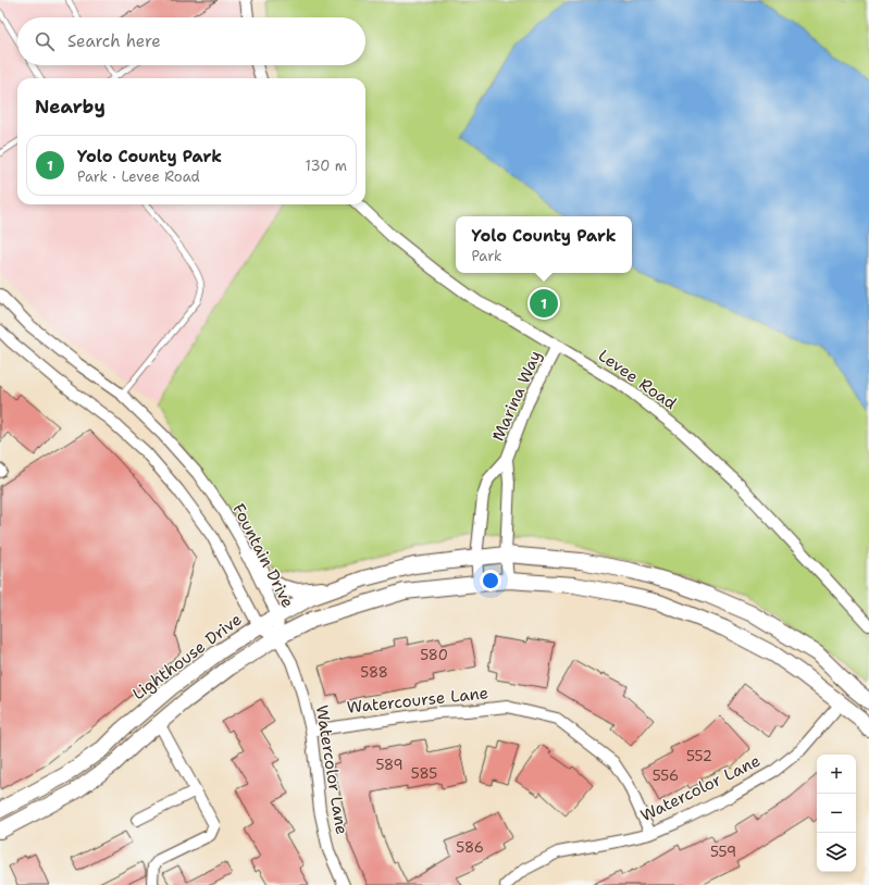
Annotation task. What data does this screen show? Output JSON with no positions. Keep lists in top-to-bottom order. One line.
{"streets":{"street":["Levee Road","Marina Way","Fountain Drive","Lighthouse Drive","Watercourse Lane","Watercolor Lane"]},"crossings":[["Levee Road","Marina Way"],["Marina Way","Lighthouse Drive"],["Fountain Drive","Lighthouse Drive"],["Fountain Drive","Watercolor Lane"],["Lighthouse Drive","Watercolor Lane"],["Watercourse Lane","Watercolor Lane"]],"house_numbers":["580","588","552","589","585","556","586","559"],"page":{"search":"Search here","heading":"Nearby","list":[{"mark":"1","name":"Yolo County Park","note":"Park · Levee Road","value":"130 m"}],"popup":["Yolo County Park","Park"],"pins":"1","map_buttons":["+","−"]}}
